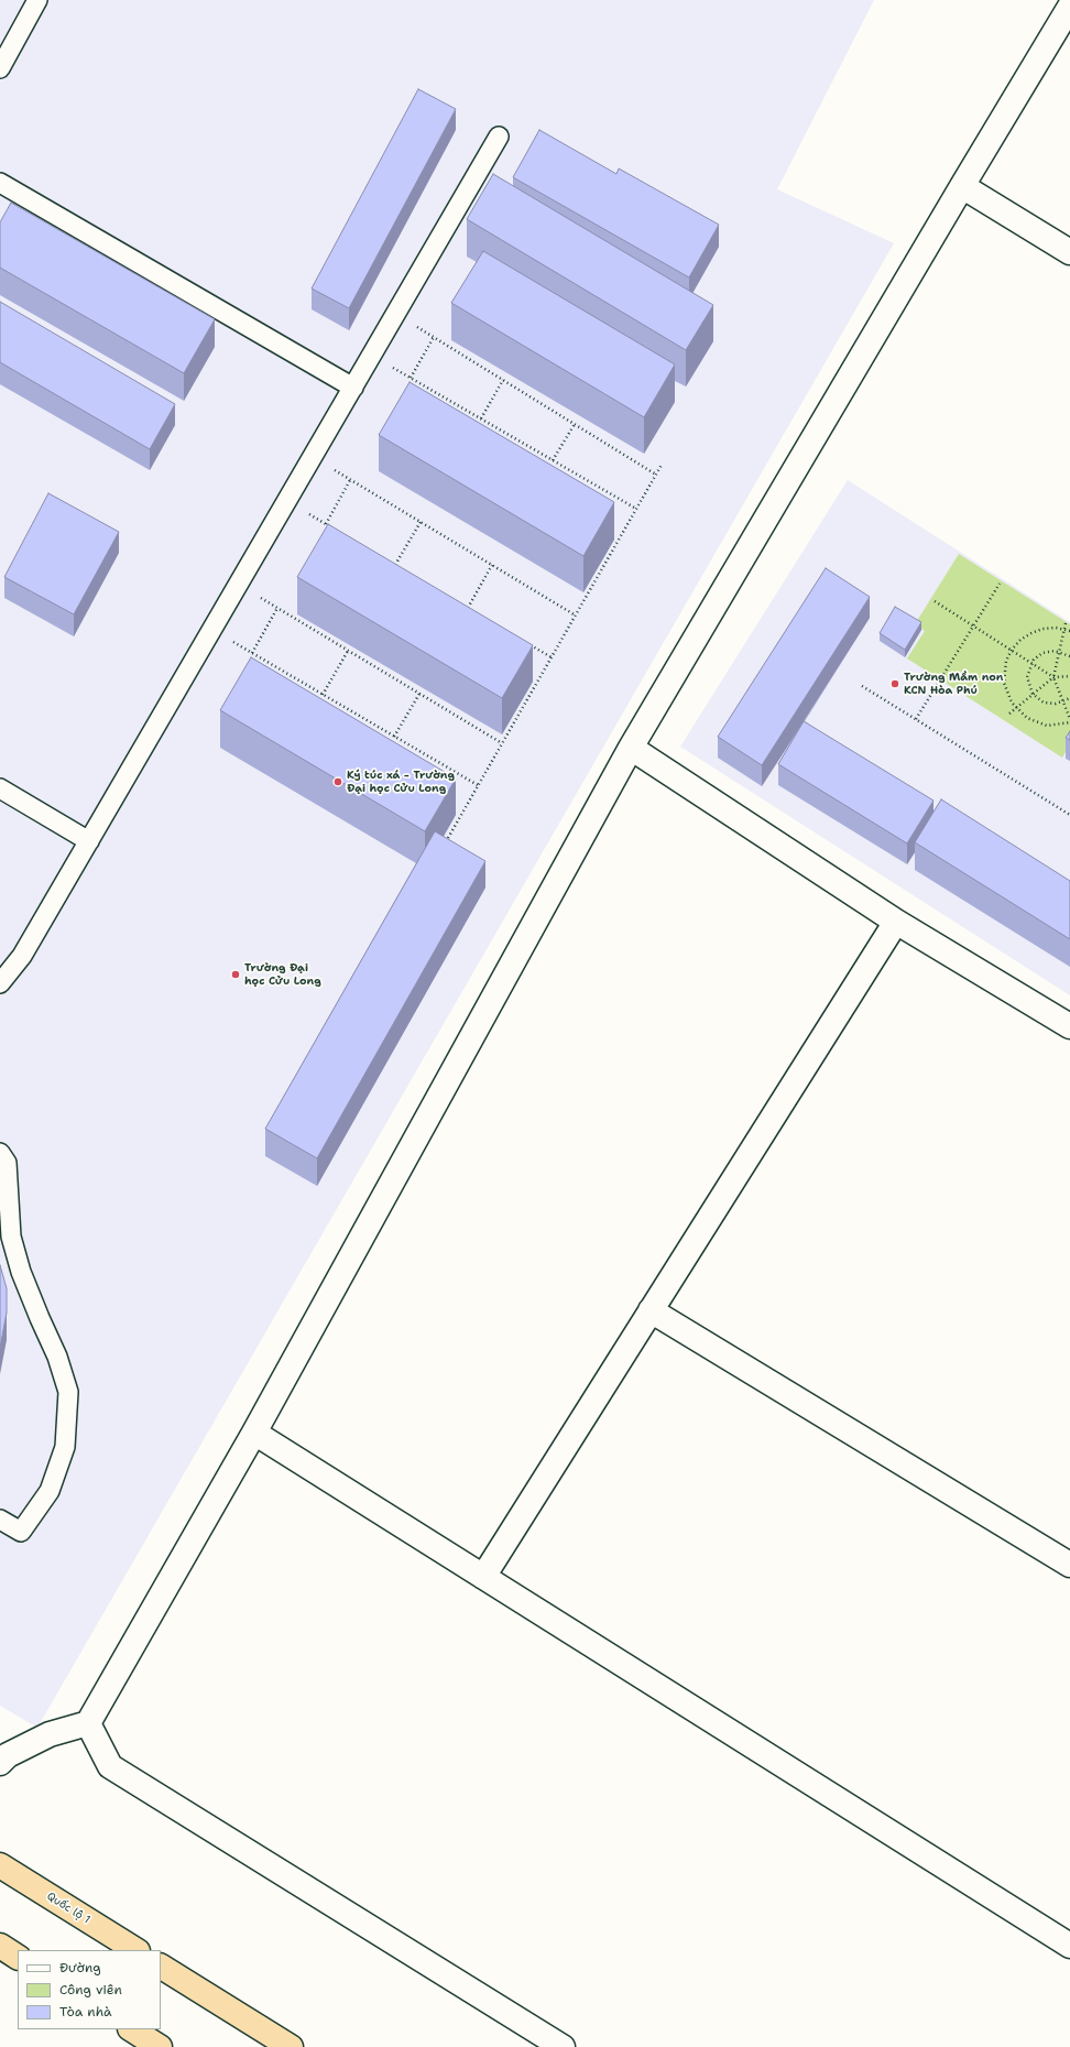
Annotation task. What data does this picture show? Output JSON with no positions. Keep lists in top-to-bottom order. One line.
{"streets":{"highway":["Quốc lộ 1"]},"places":["Trường Mầm non KCN Hòa Phú","Ký túc xá - Trường Đại học Cửu Long","Trường Đại học Cửu Long"],"legend":["Đường","Công viên","Tòa nhà"]}
